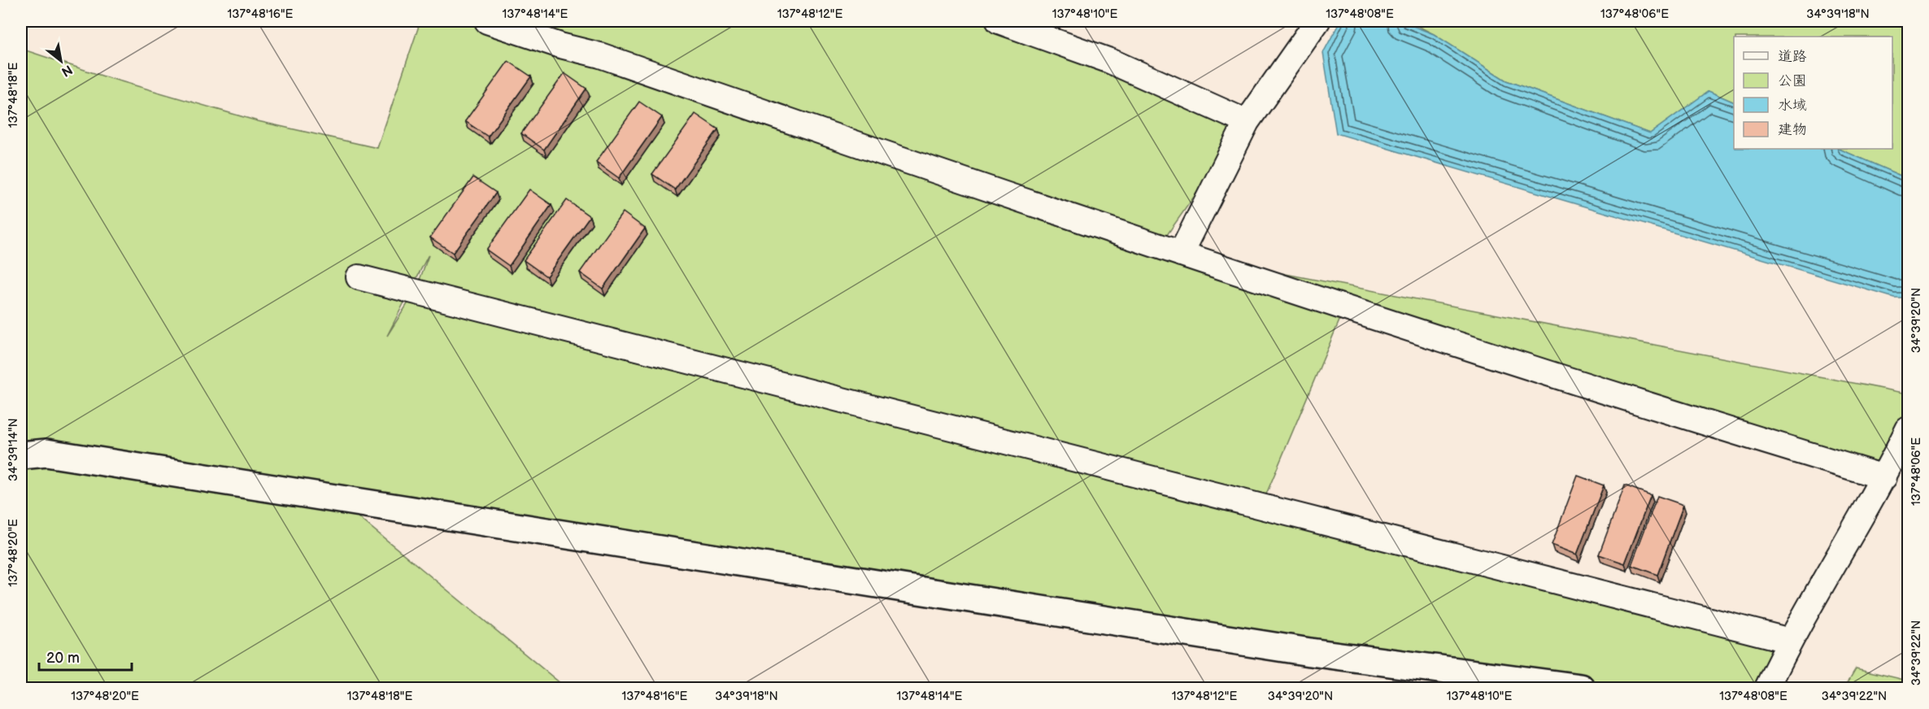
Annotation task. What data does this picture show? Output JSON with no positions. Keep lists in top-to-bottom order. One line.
{"legend":["道路","公園","水域","建物"],"scale_bar":"20 m","north":"bottom right","coordinates":["137°48'16\"E","137°48'14\"E","137°48'12\"E","137°48'10\"E","137°48'08\"E","137°48'06\"E","34°39'18\"N","137°48'18\"E","34°39'20\"N","34°39'14\"N","137°48'20\"E","34°39'22\"N"]}
